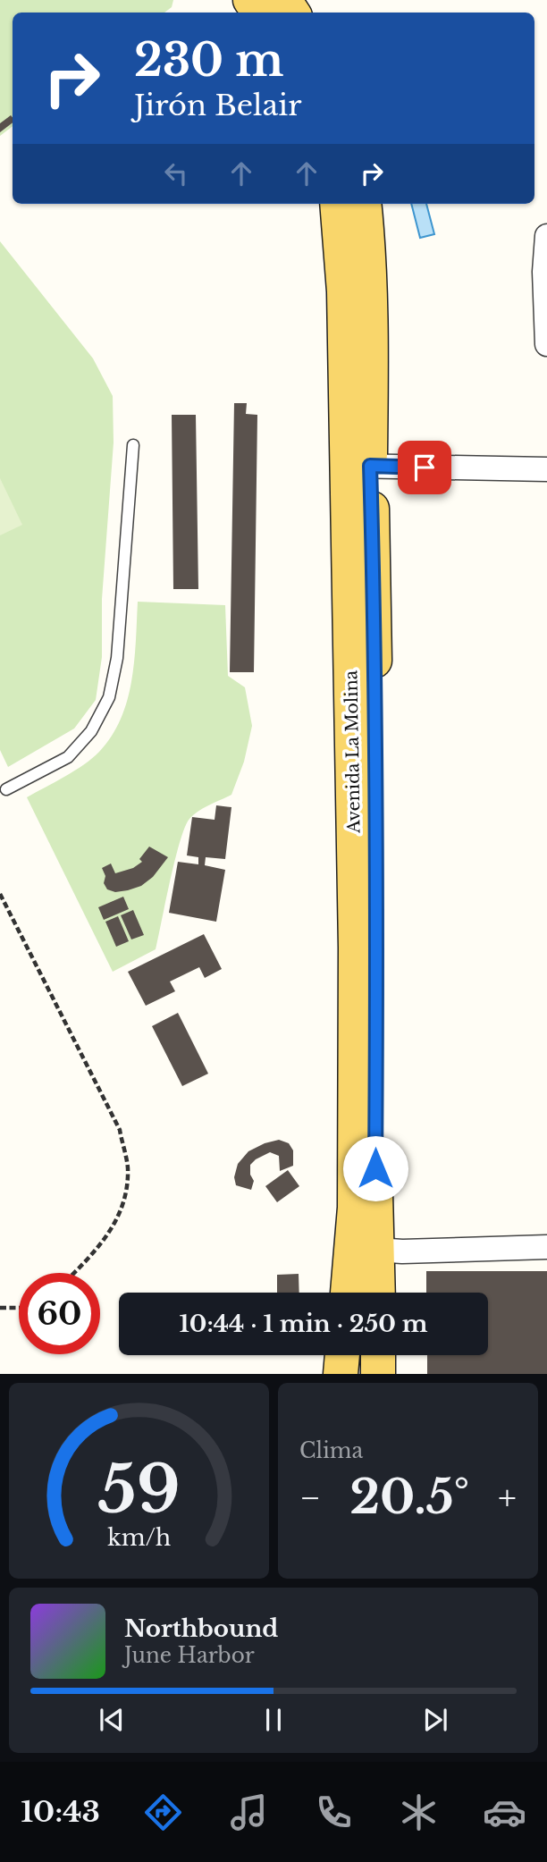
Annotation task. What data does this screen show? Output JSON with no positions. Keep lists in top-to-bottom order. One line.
{"streets":{"main road":["Avenida La Molina"]},"page":{"turn":["230 m","Jirón Belair"],"limit":"60","trip":"10:44 · 1 min · 250 m","tile":"Clima","heat":["−","20.5°","+"],"song":["Northbound","June Harbor"],"tabs":"10:43","gauge":["59","km/h"]}}
